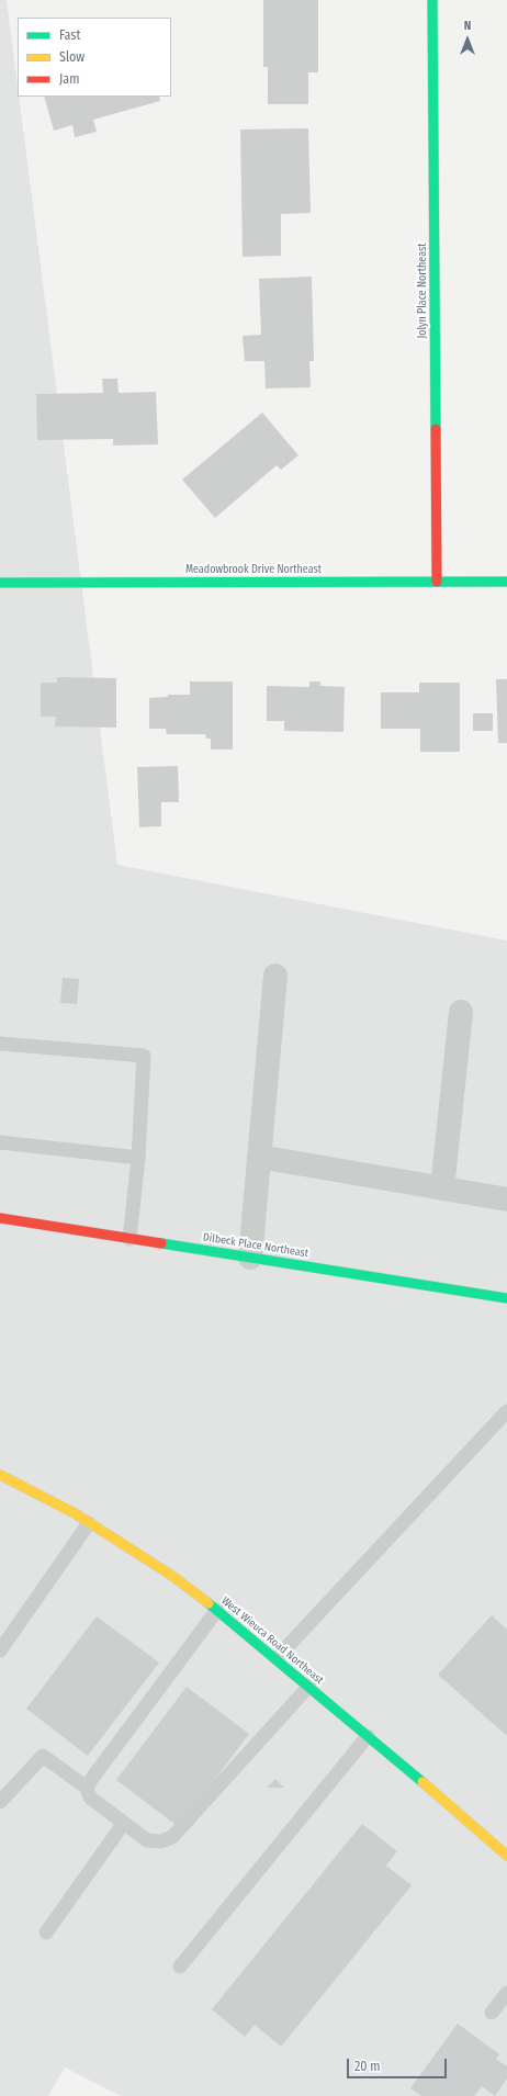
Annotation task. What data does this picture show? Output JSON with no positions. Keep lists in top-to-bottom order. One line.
{"streets":{"street":["Jolyn Place Northeast","Meadowbrook Drive Northeast","Dilbeck Place Northeast","West Wieuca Road Northeast"]},"crossings":[["Jolyn Place Northeast","Meadowbrook Drive Northeast"]],"legend":["Fast","Slow","Jam"],"scale_bar":"20 m","north":"top"}
